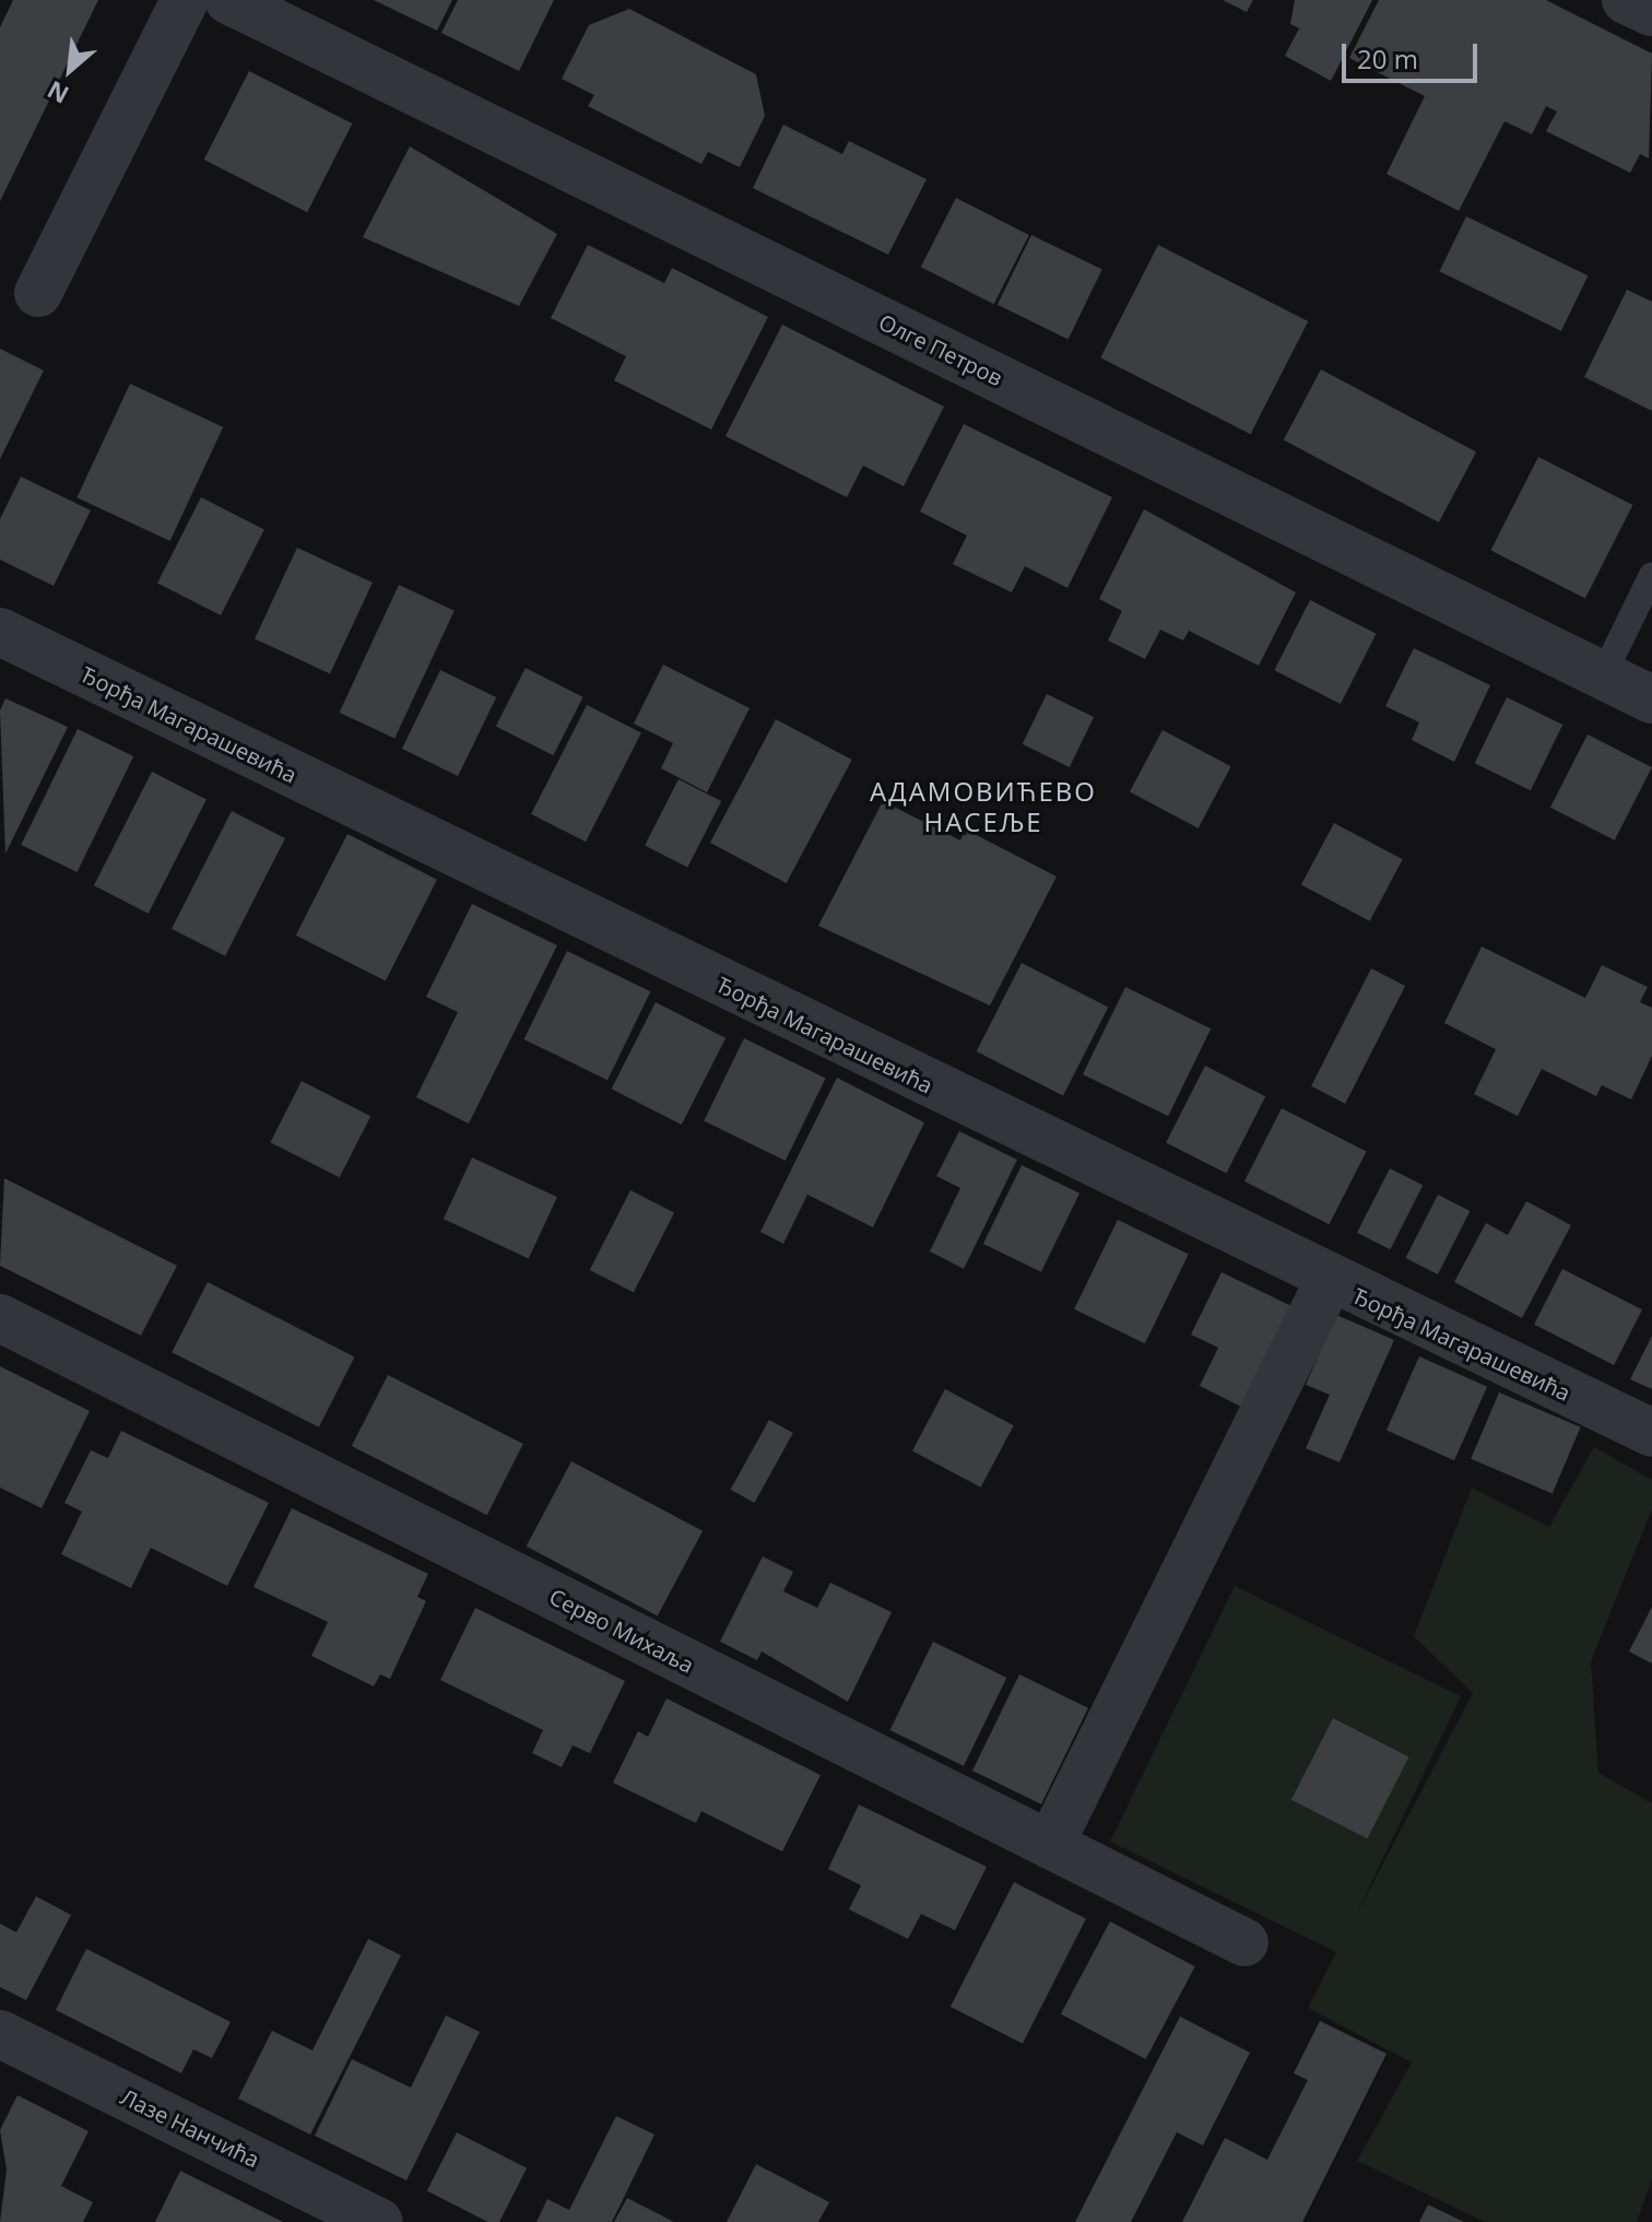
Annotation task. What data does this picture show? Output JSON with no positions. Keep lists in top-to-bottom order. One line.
{"streets":{"street":["Олге Петров","Ђорђа Магарашевића","Серво Михаља","Лазе Нанчића"]},"districts":["АДАМОВИЋЕВО НАСЕЉЕ"],"scale_bar":"20 m","north":"bottom left"}
